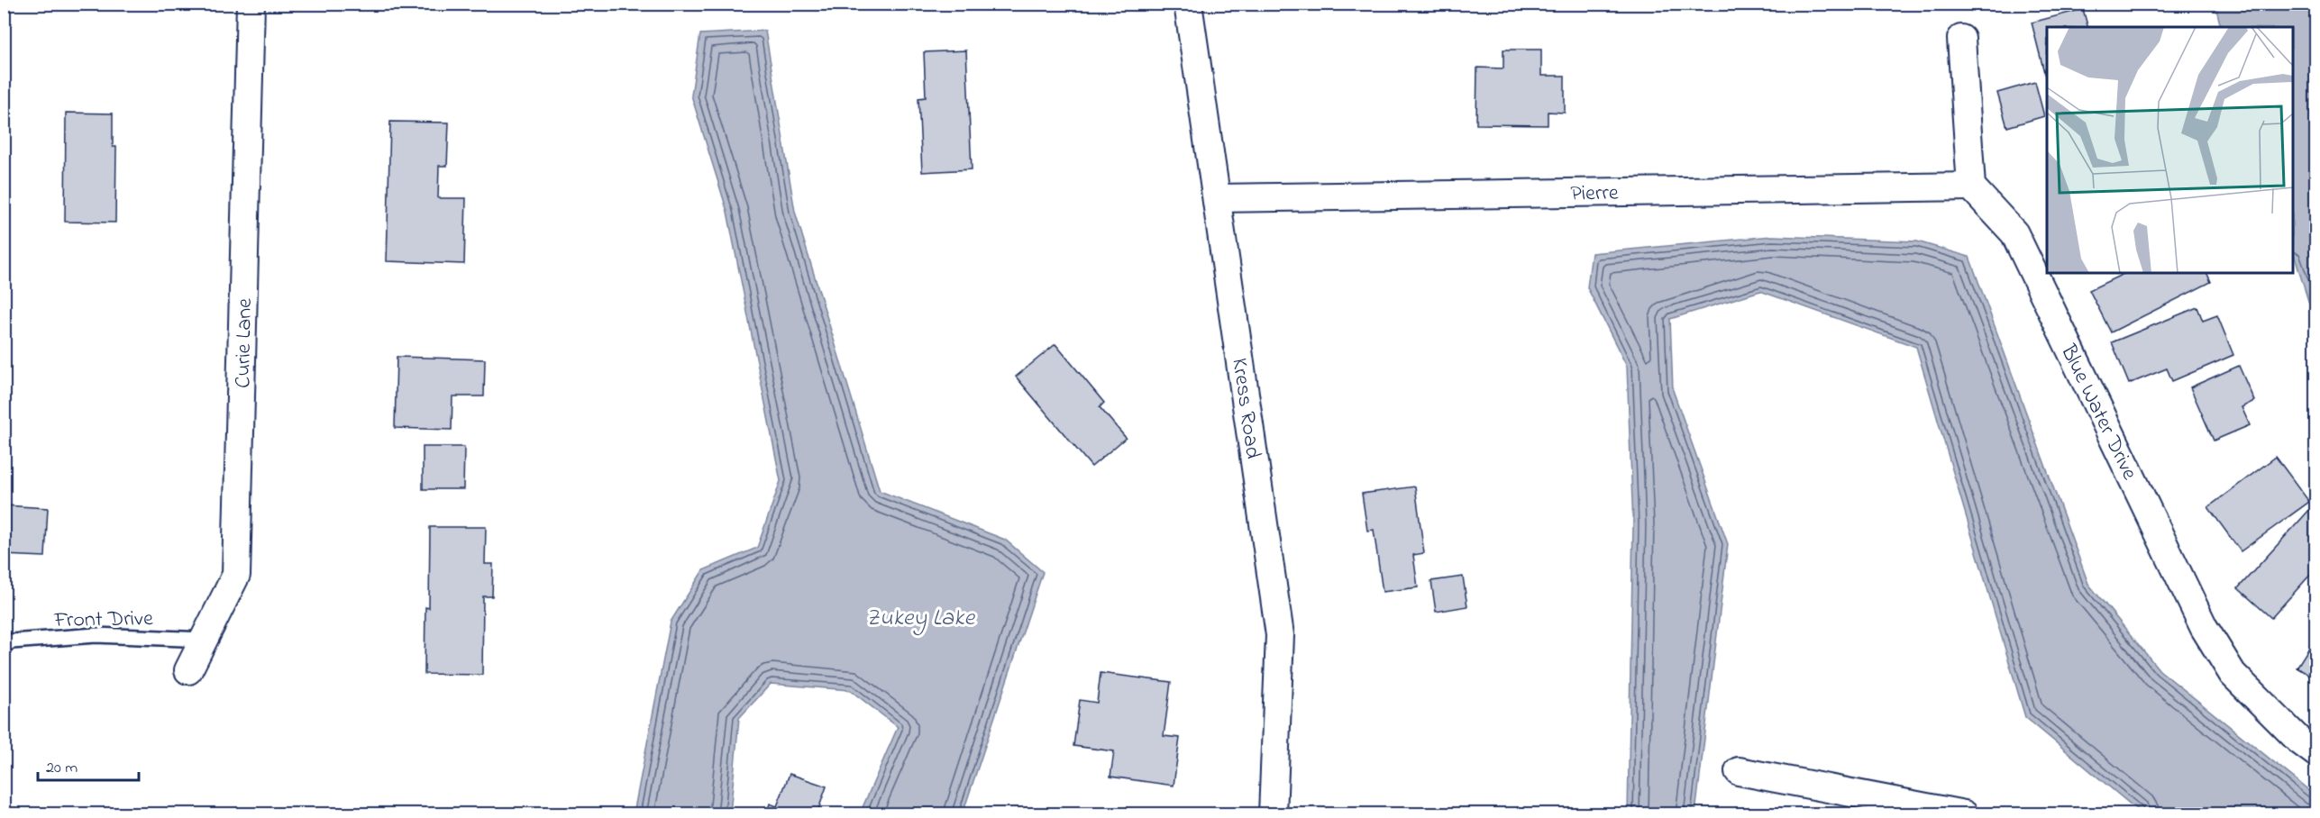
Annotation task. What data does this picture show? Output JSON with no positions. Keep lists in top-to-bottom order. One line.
{"streets":{"street":["Pierre","Curie Lane","Kress Road","Blue Water Drive"],"lane":["Front Drive"]},"crossings":[["Pierre","Kress Road"],["Pierre","Blue Water Drive"],["Curie Lane","Front Drive"]],"water":["Zukey Lake"],"scale_bar":"20 m"}
